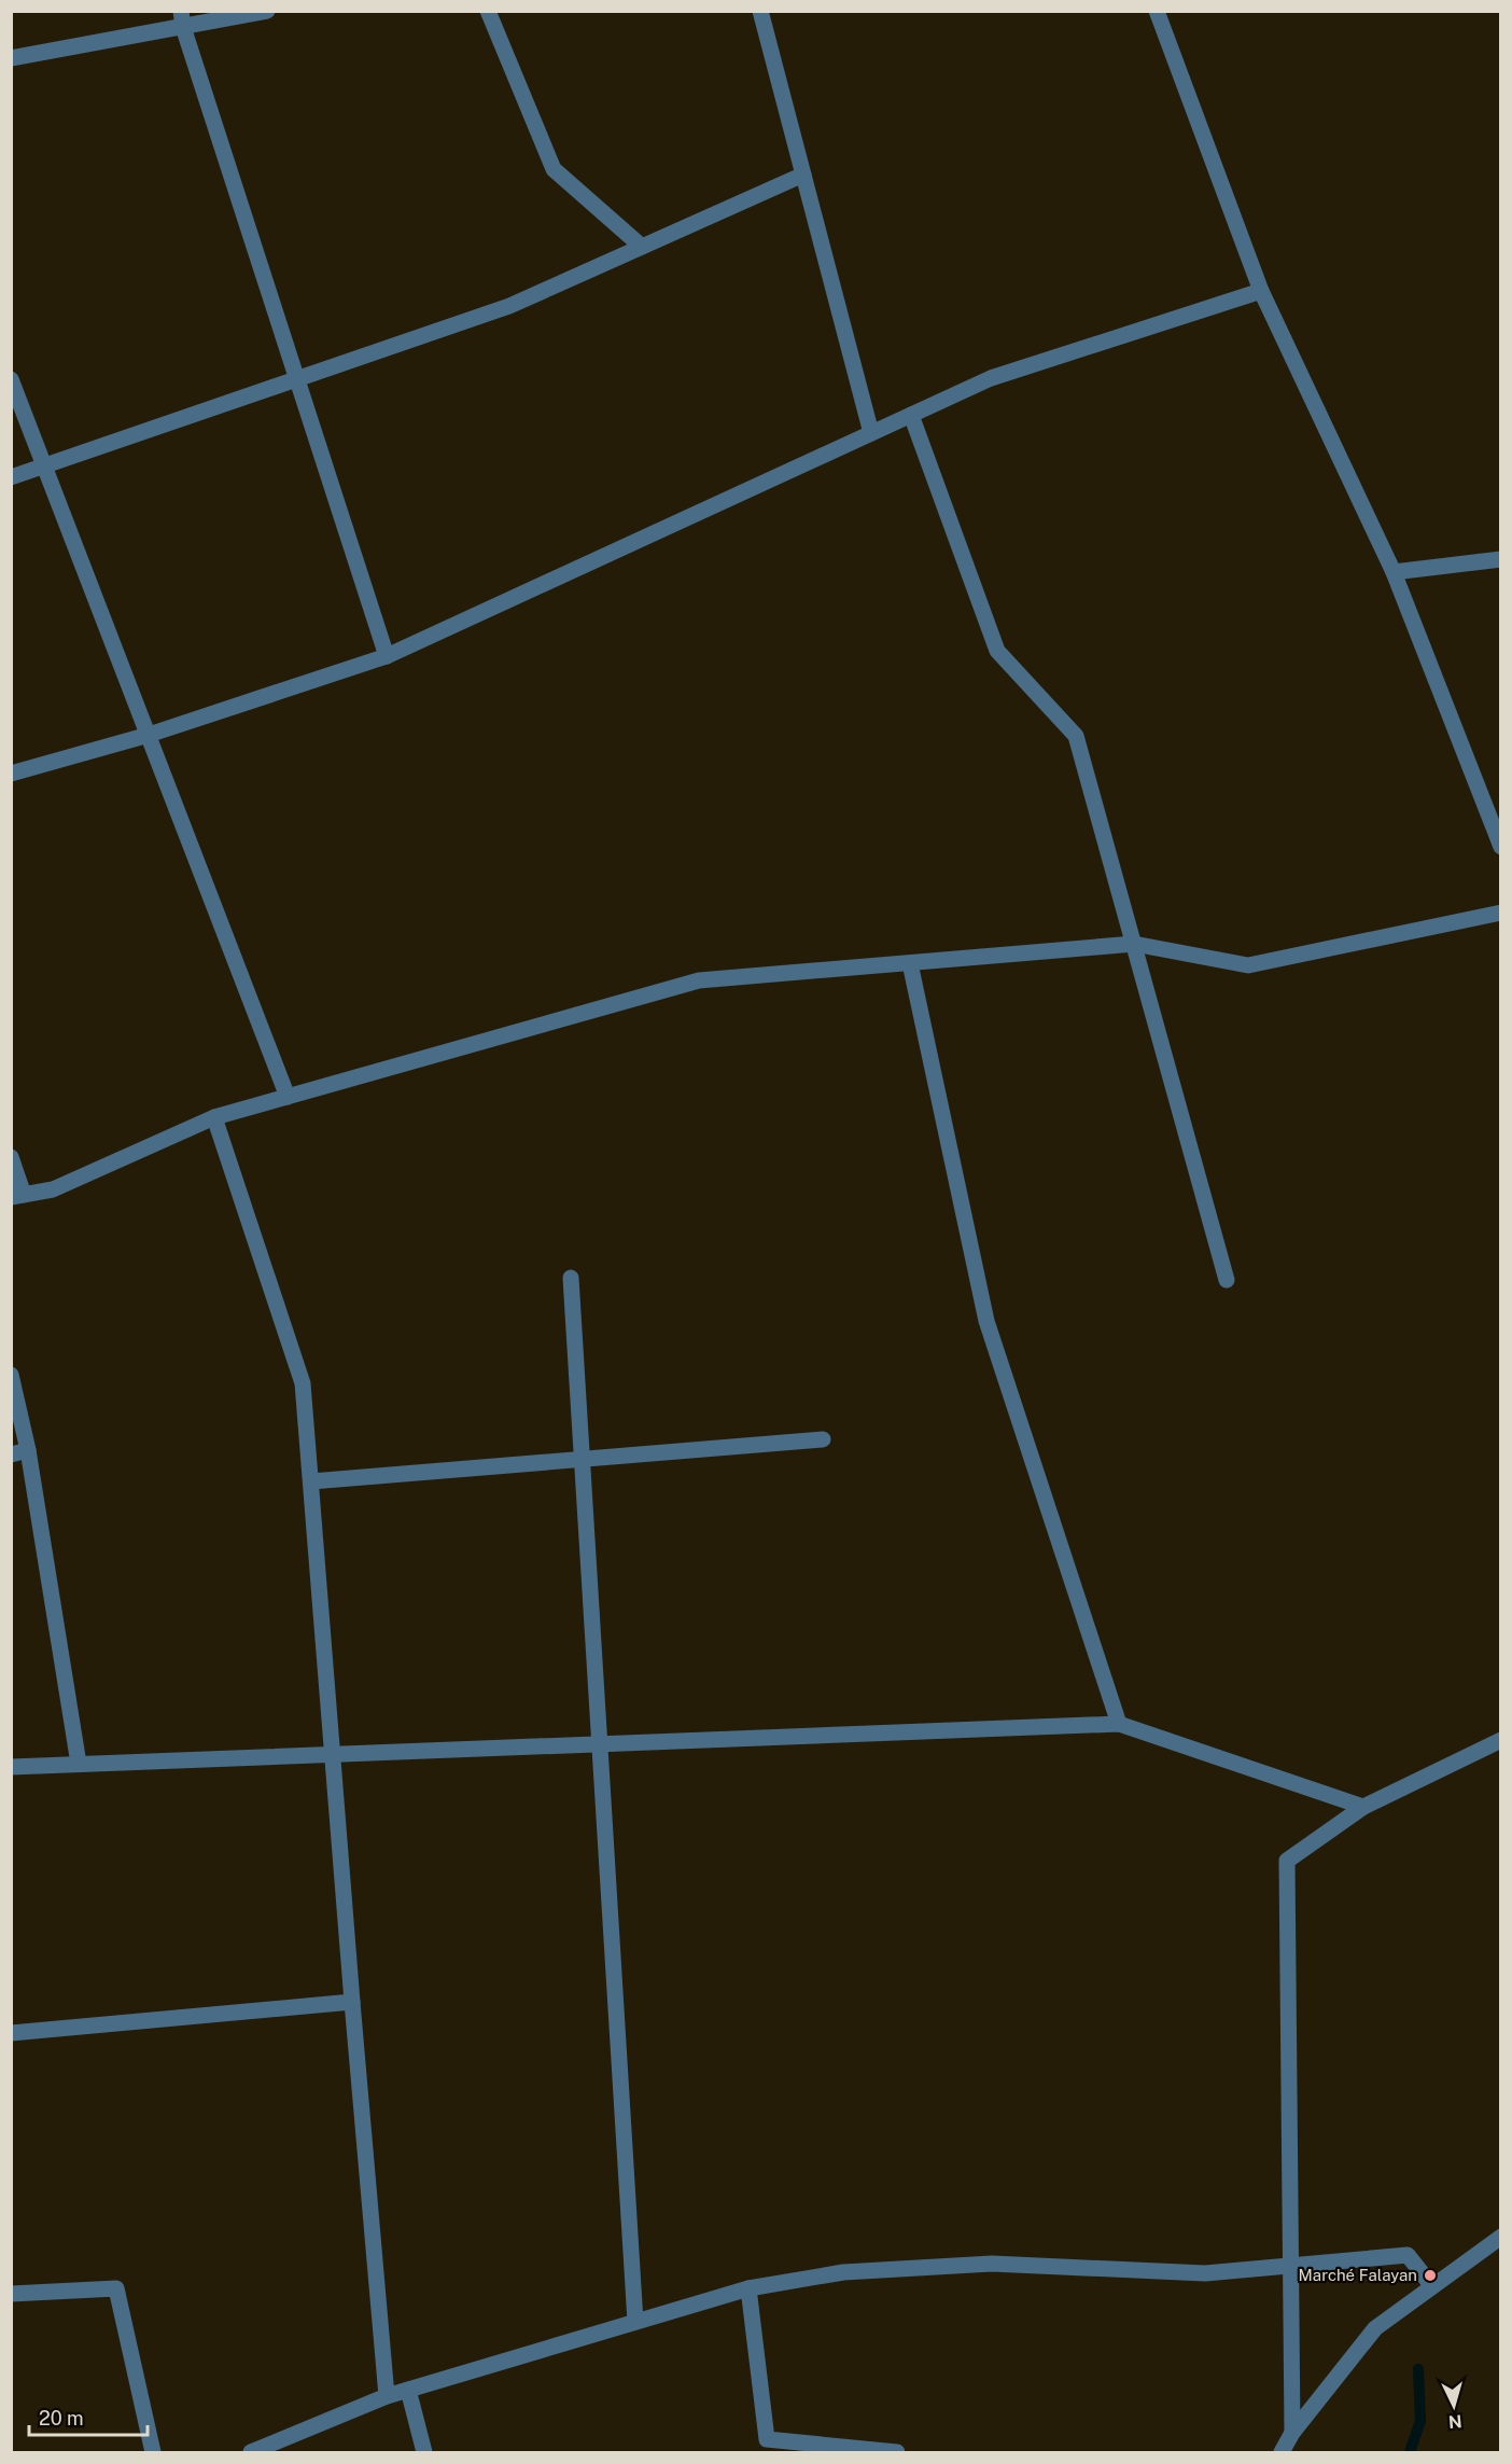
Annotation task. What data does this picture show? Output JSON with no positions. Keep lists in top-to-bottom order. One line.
{"places":["Marché Falayan"],"scale_bar":"20 m","north":"bottom"}
